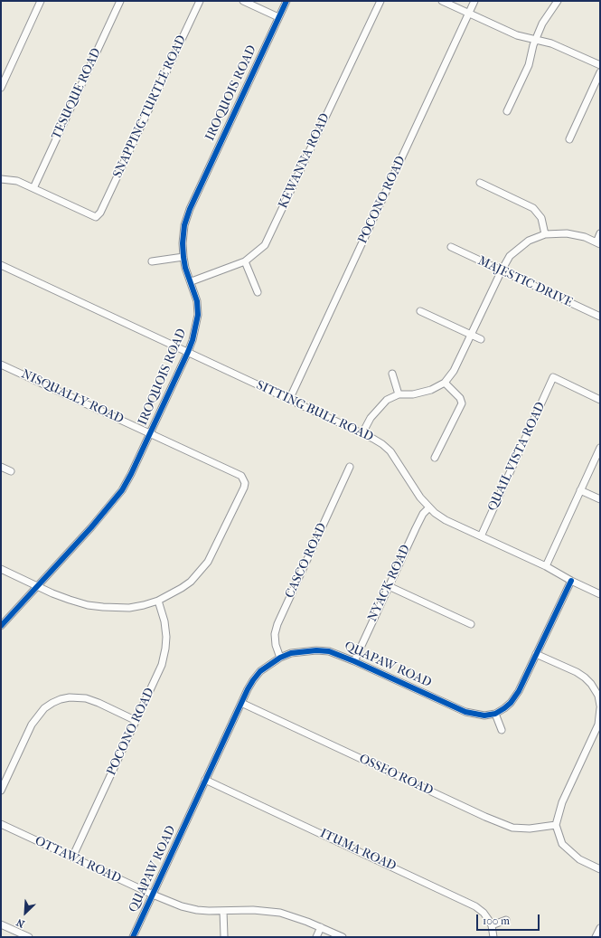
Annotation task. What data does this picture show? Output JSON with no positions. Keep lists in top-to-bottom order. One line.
{"streets":{"street":["IROQUOIS ROAD","TESUQUE ROAD","SNAPPING TURTLE ROAD","KEWANNA ROAD","POCONO ROAD","MAJESTIC DRIVE","NISQUALLY ROAD","SITTING BULL ROAD","QUAIL VISTA ROAD","CASCO ROAD","NYACK ROAD","QUAPAW ROAD","OSSEO ROAD","ITUMA ROAD","OTTAWA ROAD"]},"crossings":[["IROQUOIS ROAD","KEWANNA ROAD"],["IROQUOIS ROAD","NISQUALLY ROAD"],["IROQUOIS ROAD","SITTING BULL ROAD"],["TESUQUE ROAD","SNAPPING TURTLE ROAD"],["POCONO ROAD","NISQUALLY ROAD"],["POCONO ROAD","SITTING BULL ROAD"],["POCONO ROAD","OTTAWA ROAD"],["SITTING BULL ROAD","QUAIL VISTA ROAD"],["SITTING BULL ROAD","NYACK ROAD"],["CASCO ROAD","QUAPAW ROAD"],["NYACK ROAD","QUAPAW ROAD"],["QUAPAW ROAD","OSSEO ROAD"],["QUAPAW ROAD","ITUMA ROAD"],["QUAPAW ROAD","OTTAWA ROAD"]],"scale_bar":"100 m","north":"bottom left"}
